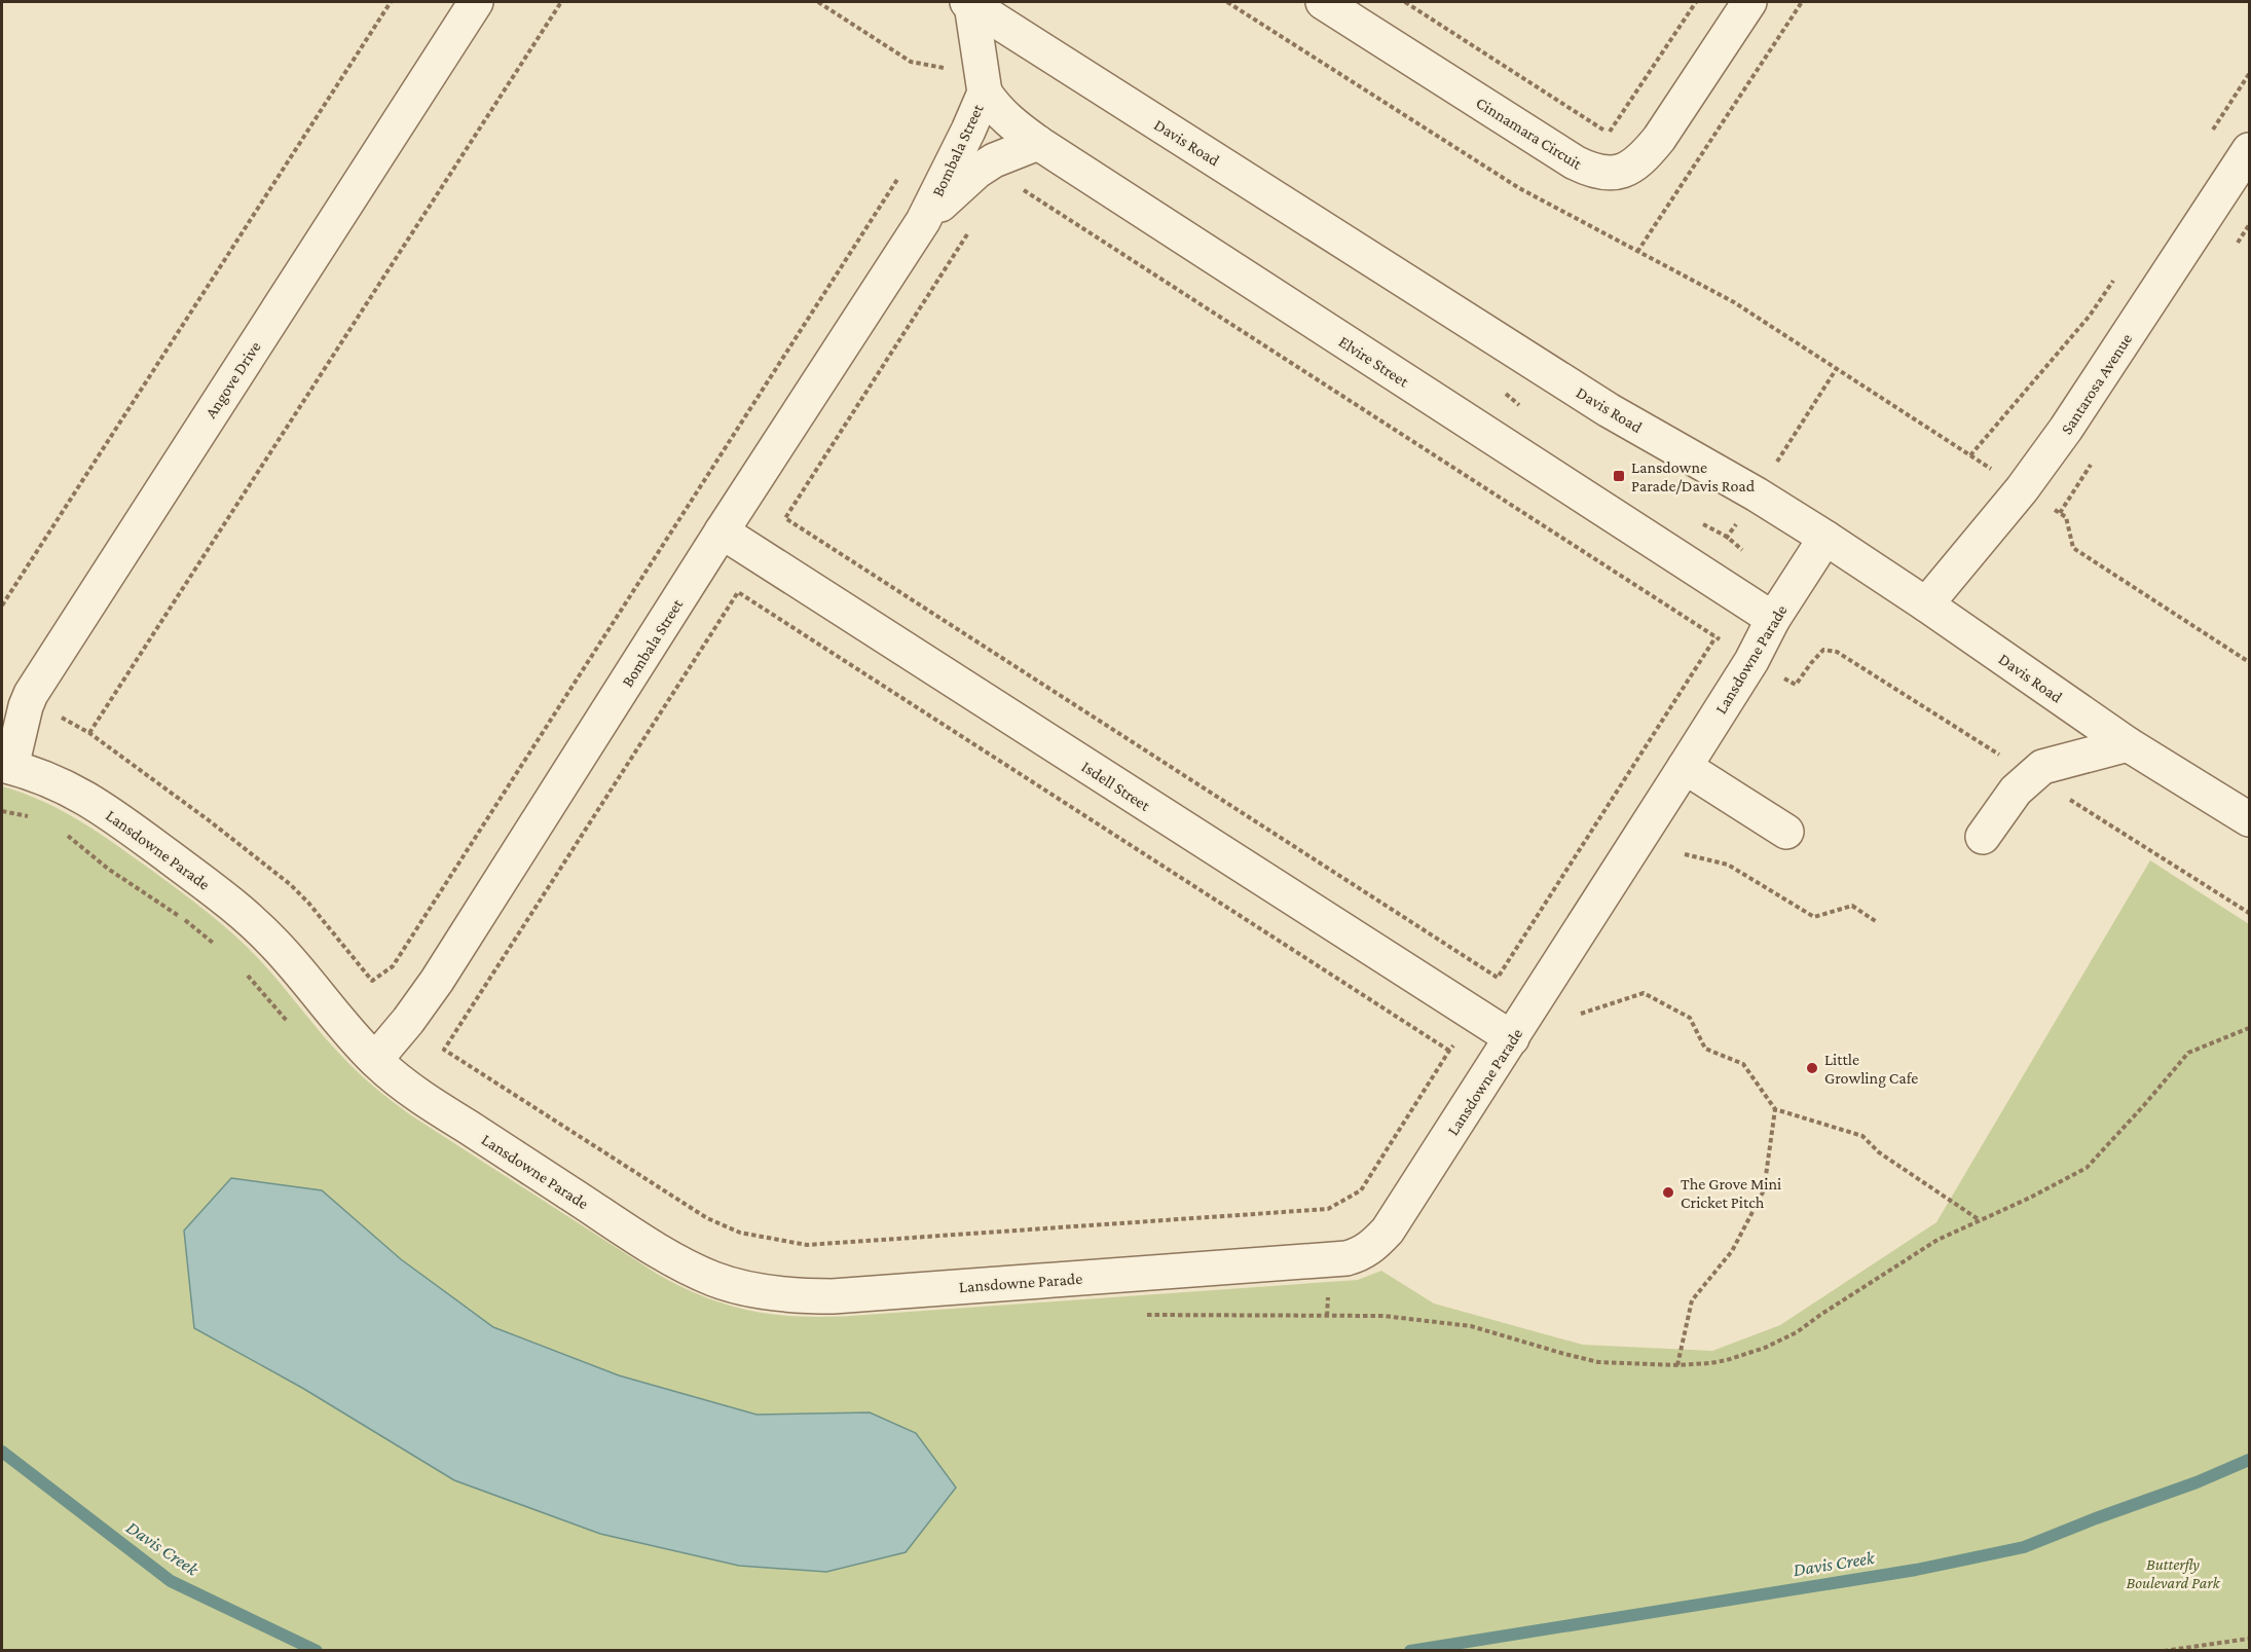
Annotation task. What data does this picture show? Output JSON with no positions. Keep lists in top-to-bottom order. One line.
{"streets":{"street":["Cinnamara Circuit","Davis Road","Bombala Street","Elvire Street","Angove Drive","Santarosa Avenue","Lansdowne Parade","Isdell Street"]},"crossings":[["Davis Road","Bombala Street"],["Davis Road","Santarosa Avenue"],["Davis Road","Lansdowne Parade"],["Bombala Street","Elvire Street"],["Bombala Street","Lansdowne Parade"],["Bombala Street","Isdell Street"],["Elvire Street","Lansdowne Parade"],["Angove Drive","Lansdowne Parade"],["Lansdowne Parade","Isdell Street"]],"water":["Davis Creek"],"parks":["Butterfly Boulevard Park"],"places":{"transit":["Lansdowne Parade/Davis Road"],"other":["Little Growling Cafe","The Grove Mini Cricket Pitch"]}}
